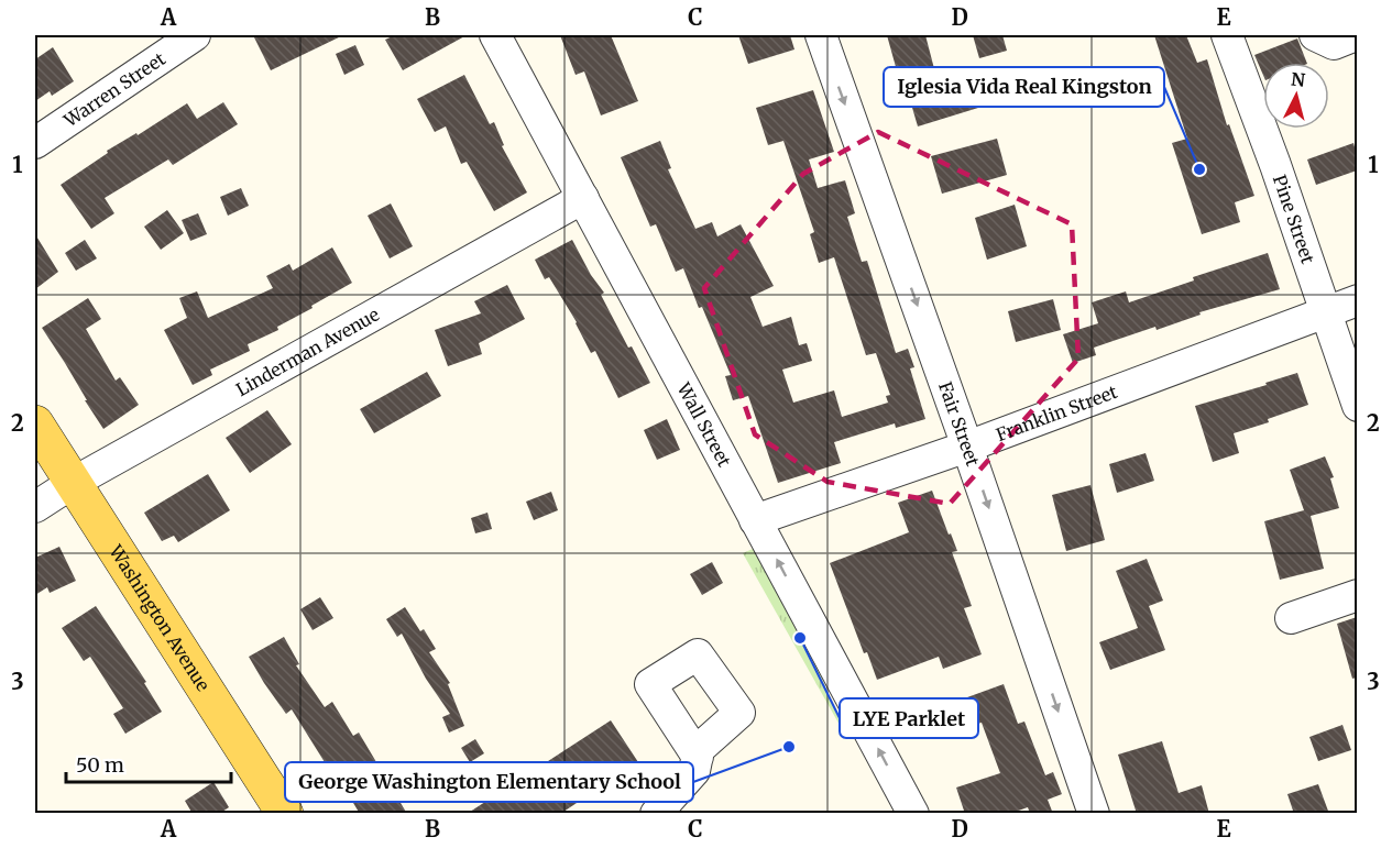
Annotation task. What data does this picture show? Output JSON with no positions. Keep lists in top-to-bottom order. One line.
{"streets":{"main road":["Washington Avenue"],"street":["Warren Street","Pine Street","Linderman Avenue","Franklin Street","Fair Street","Wall Street"]},"crossings":[["Pine Street","Franklin Street"],["Linderman Avenue","Wall Street"],["Linderman Avenue","Washington Avenue"],["Franklin Street","Fair Street"],["Franklin Street","Wall Street"]],"one_way":["Fair Street","Wall Street"],"places":["Iglesia Vida Real Kingston","LYE Parklet","George Washington Elementary School"],"scale_bar":"50 m","north":"top","grid":{"columns":["A","B","C","D","E"],"rows":["1","2","3"]}}
